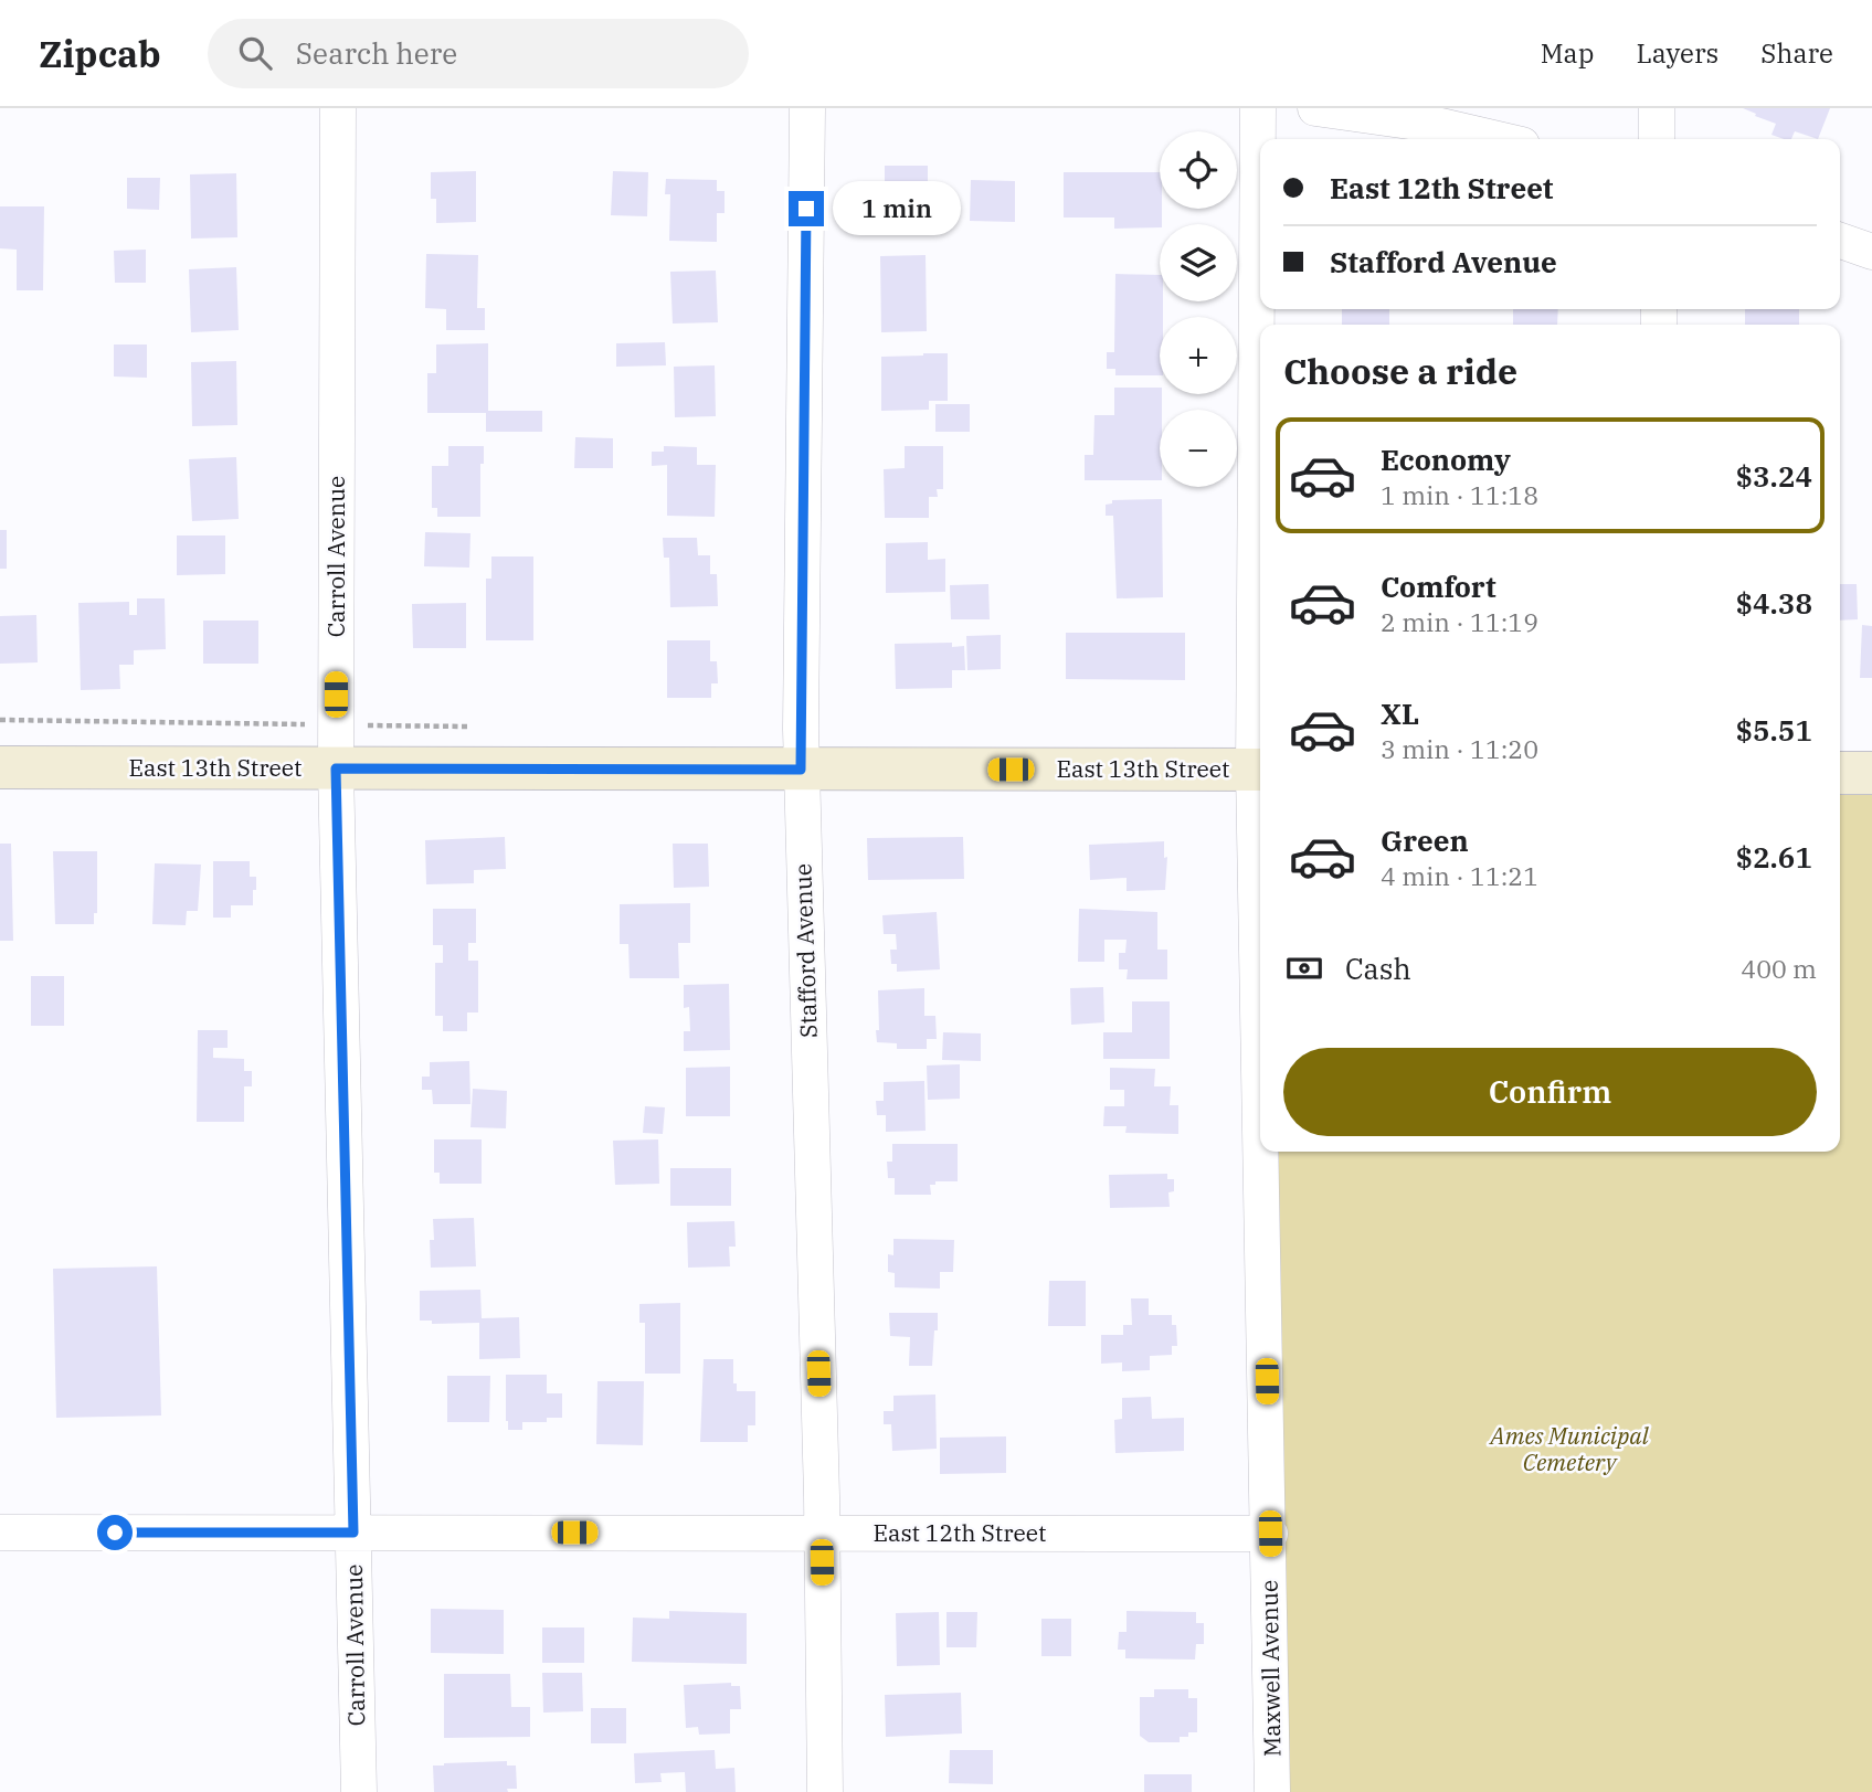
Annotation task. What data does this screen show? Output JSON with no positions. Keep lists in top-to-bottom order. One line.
{"streets":{"main road":["East 13th Street"],"street":["Carroll Avenue","Stafford Avenue","East 12th Street","Maxwell Avenue"]},"crossings":[["Carroll Avenue","East 13th Street"],["Carroll Avenue","East 12th Street"],["East 13th Street","Stafford Avenue"],["East 13th Street","Maxwell Avenue"],["Stafford Avenue","East 12th Street"],["East 12th Street","Maxwell Avenue"]],"parks":["Ames Municipal Cemetery"],"page":{"header":"Zipcab","search":"Search here","nav":["Map","Layers","Share"],"map_buttons":["+","−"],"banner":["East 12th Street","Stafford Avenue"],"bubble":"1 min","heading":"Choose a ride","list":[{"name":"Economy","note":"1 min · 11:18","value":"$3.24"},{"name":"Comfort","note":"2 min · 11:19","value":"$4.38"},{"name":"XL","note":"3 min · 11:20","value":"$5.51"},{"name":"Green","note":"4 min · 11:21","value":"$2.61"}],"pay":["Cash","400 m"],"buttons":"Confirm"}}
